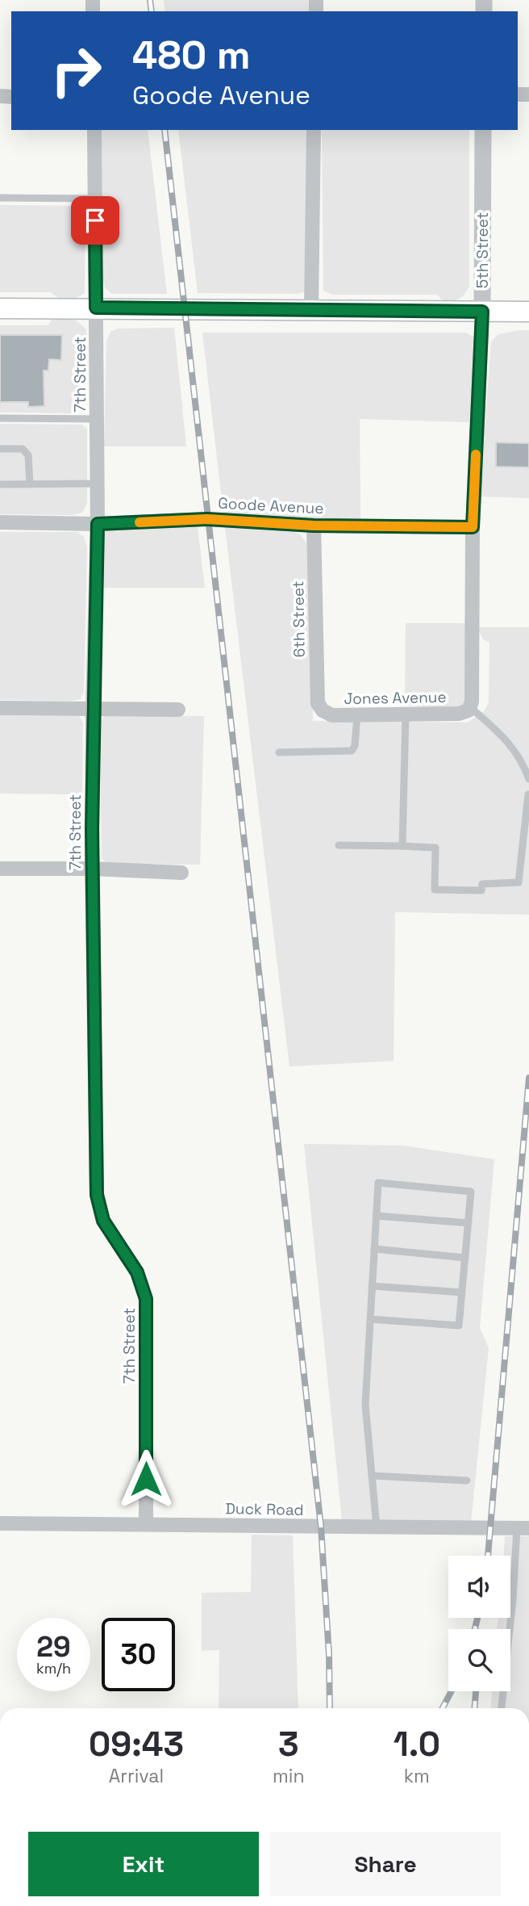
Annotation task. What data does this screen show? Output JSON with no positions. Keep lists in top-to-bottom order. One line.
{"streets":{"street":["5th Street","7th Street","Goode Avenue","6th Street","Jones Avenue","Duck Road"]},"crossings":[["5th Street","Goode Avenue"],["5th Street","Jones Avenue"],["7th Street","Goode Avenue"],["7th Street","Duck Road"],["Goode Avenue","6th Street"],["6th Street","Jones Avenue"]],"page":{"turn":["480 m","Goode Avenue"],"speed":"29 km/h","limit":"30","eta":["09:43","Arrival","3","min","1.0","km"],"buttons":["Exit","Share"]}}
